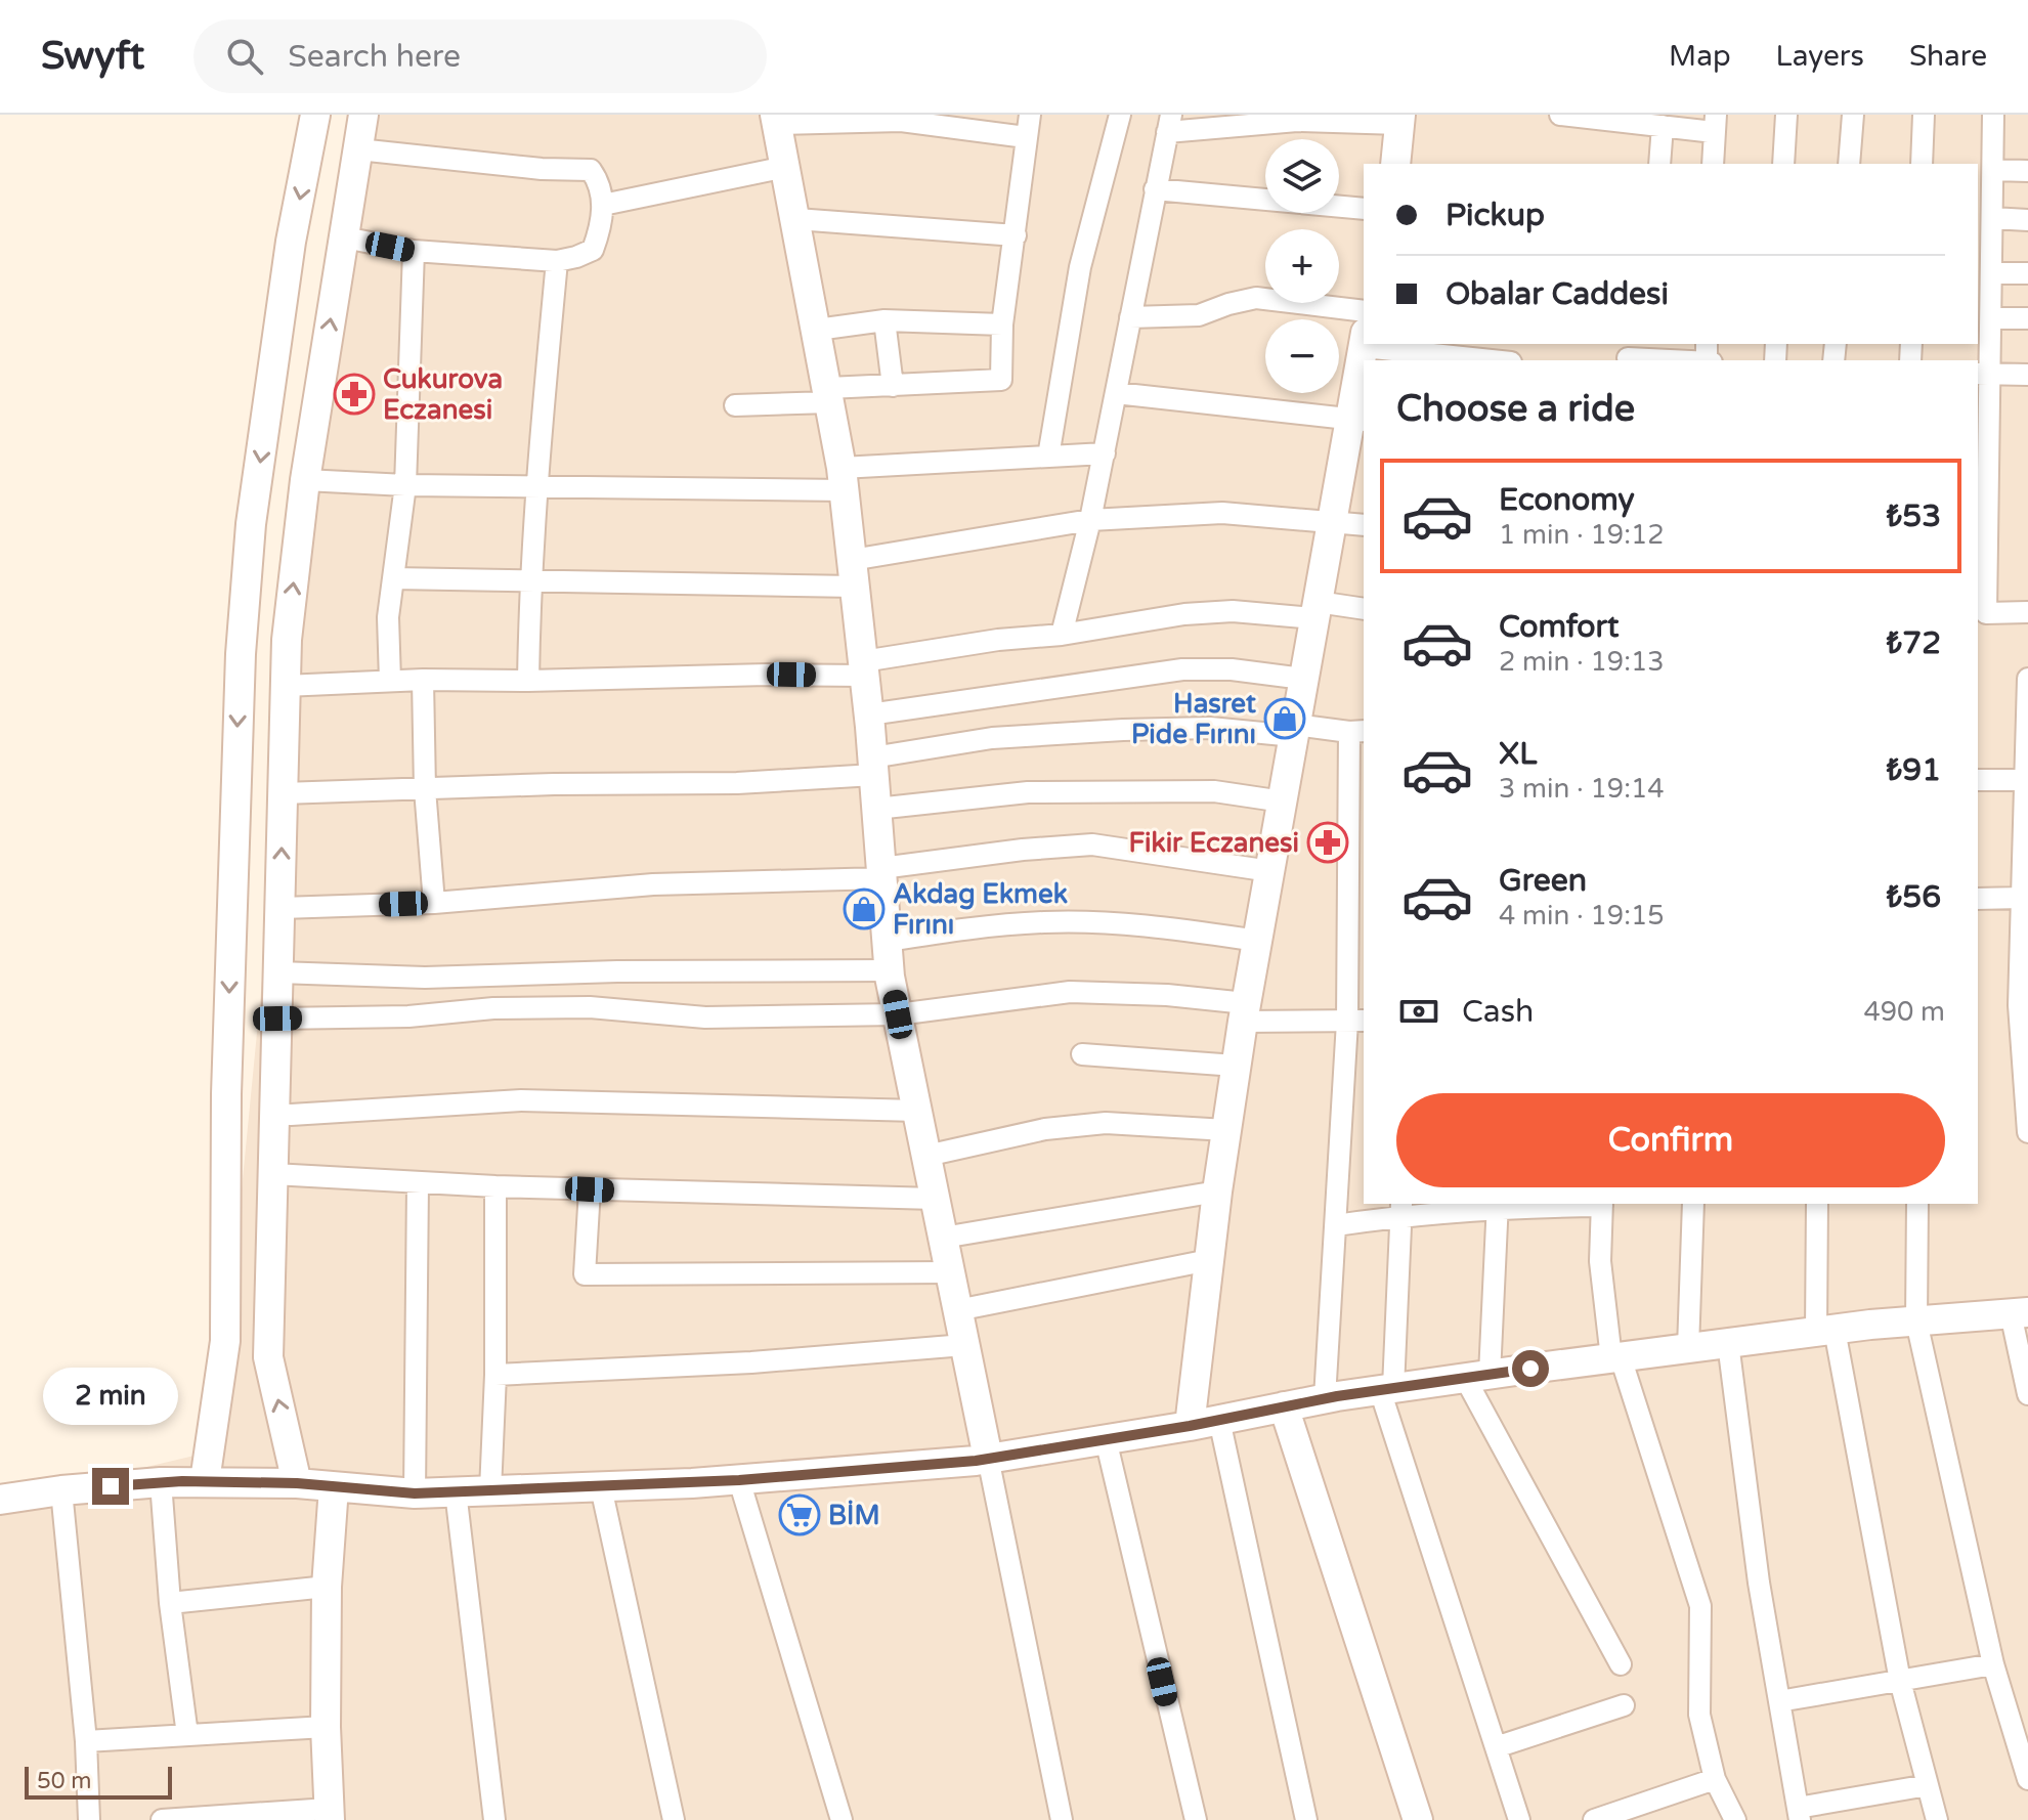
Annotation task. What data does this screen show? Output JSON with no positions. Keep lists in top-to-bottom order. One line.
{"places":{"pharmacy":["Cukurova Eczanesi","Fikir Eczanesi"],"shop":["Hasret Pide Fırını","Akdag Ekmek Fırını"],"supermarket":["BİM"]},"scale_bar":"50 m","page":{"header":"Swyft","search":"Search here","nav":["Map","Layers","Share"],"map_buttons":["+","−"],"banner":["Pickup","Obalar Caddesi"],"heading":"Choose a ride","list":[{"name":"Economy","note":"1 min · 19:12","value":"₺53"},{"name":"Comfort","note":"2 min · 19:13","value":"₺72"},{"name":"XL","note":"3 min · 19:14","value":"₺91"},{"name":"Green","note":"4 min · 19:15","value":"₺56"}],"pay":["Cash","490 m"],"buttons":"Confirm","bubble":"2 min","scale":"50 m"}}
